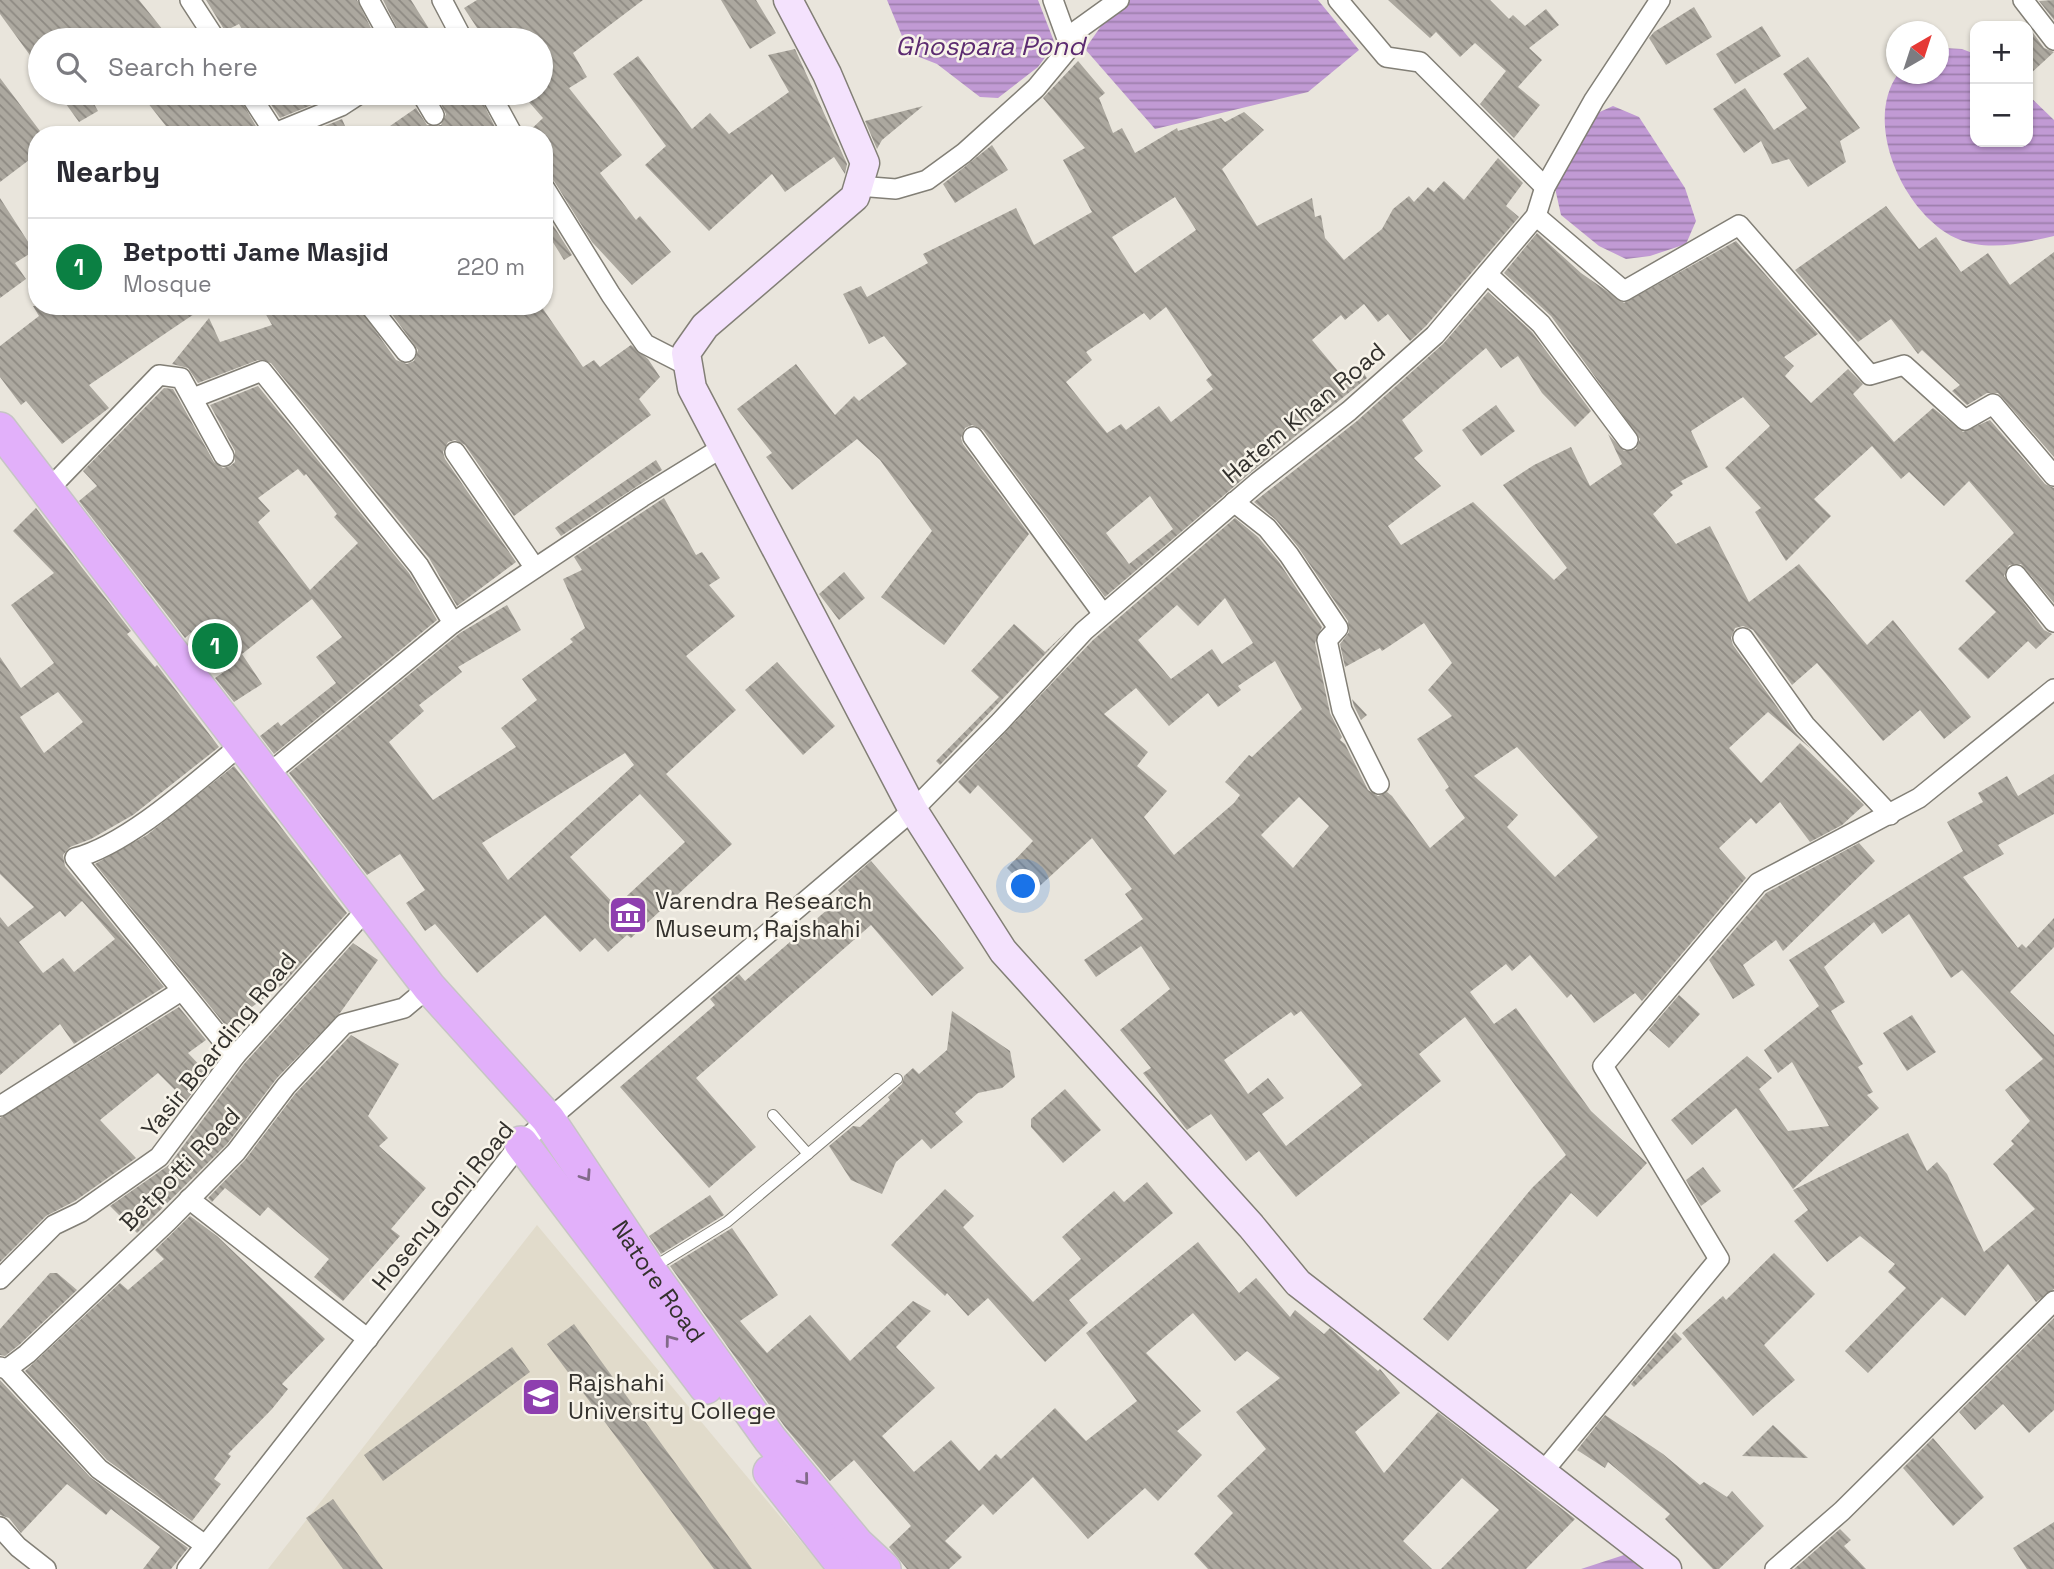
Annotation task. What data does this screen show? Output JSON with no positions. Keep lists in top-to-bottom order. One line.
{"streets":{"highway":["Natore Road"],"street":["Hatem Khan Road","Yasir Boarding Road","Betpotti Road","Hoseny Gonj Road"]},"crossings":[["Hatem Khan Road","Hoseny Gonj Road"],["Yasir Boarding Road","Natore Road"],["Betpotti Road","Natore Road"],["Hoseny Gonj Road","Natore Road"]],"water":["Ghospara Pond"],"places":{"museum":["Varendra Research Museum, Rajshahi"],"school or university":["Rajshahi University College"]},"north":"top right","page":{"map_buttons":["+","−"],"search":"Search here","heading":"Nearby","list":[{"mark":"1","name":"Betpotti Jame Masjid","note":"Mosque","value":"220 m"}],"pins":"1"}}
